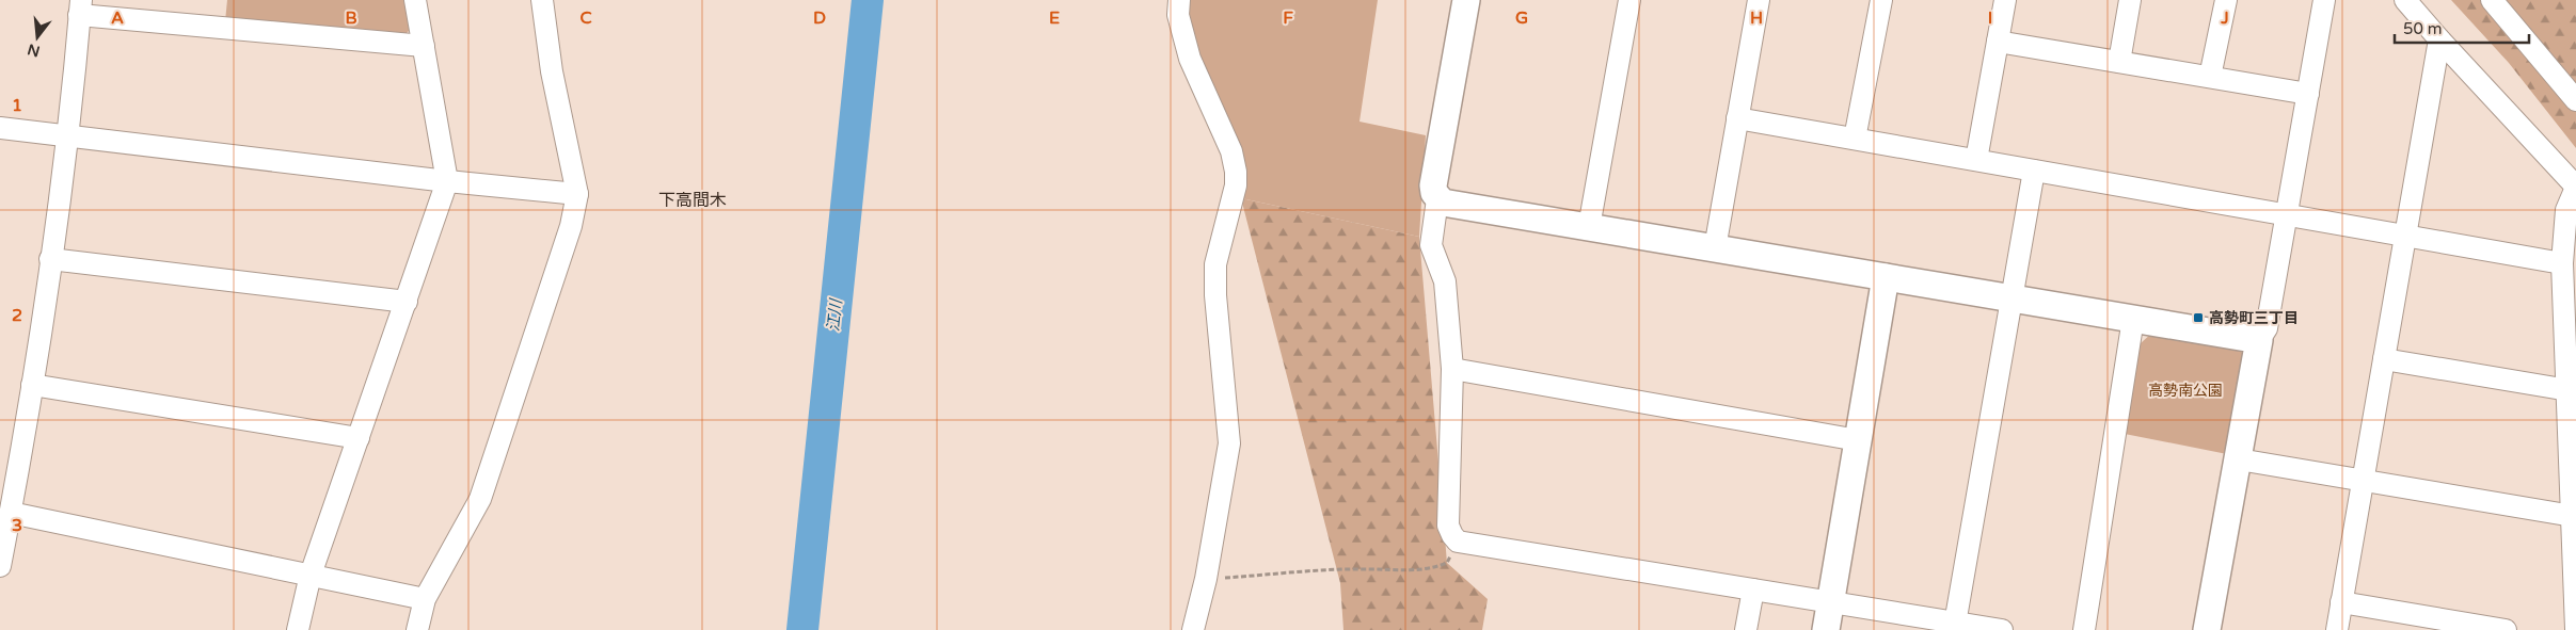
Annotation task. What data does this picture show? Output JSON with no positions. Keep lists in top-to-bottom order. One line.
{"districts":["下高間木"],"water":["江川"],"parks":["高勢南公園"],"places":{"transit":["高勢町三丁目"]},"scale_bar":"50 m","north":"bottom","grid":{"columns":["A","B","C","D","E","F","G","H","I","J"],"rows":["1","2","3"]}}
